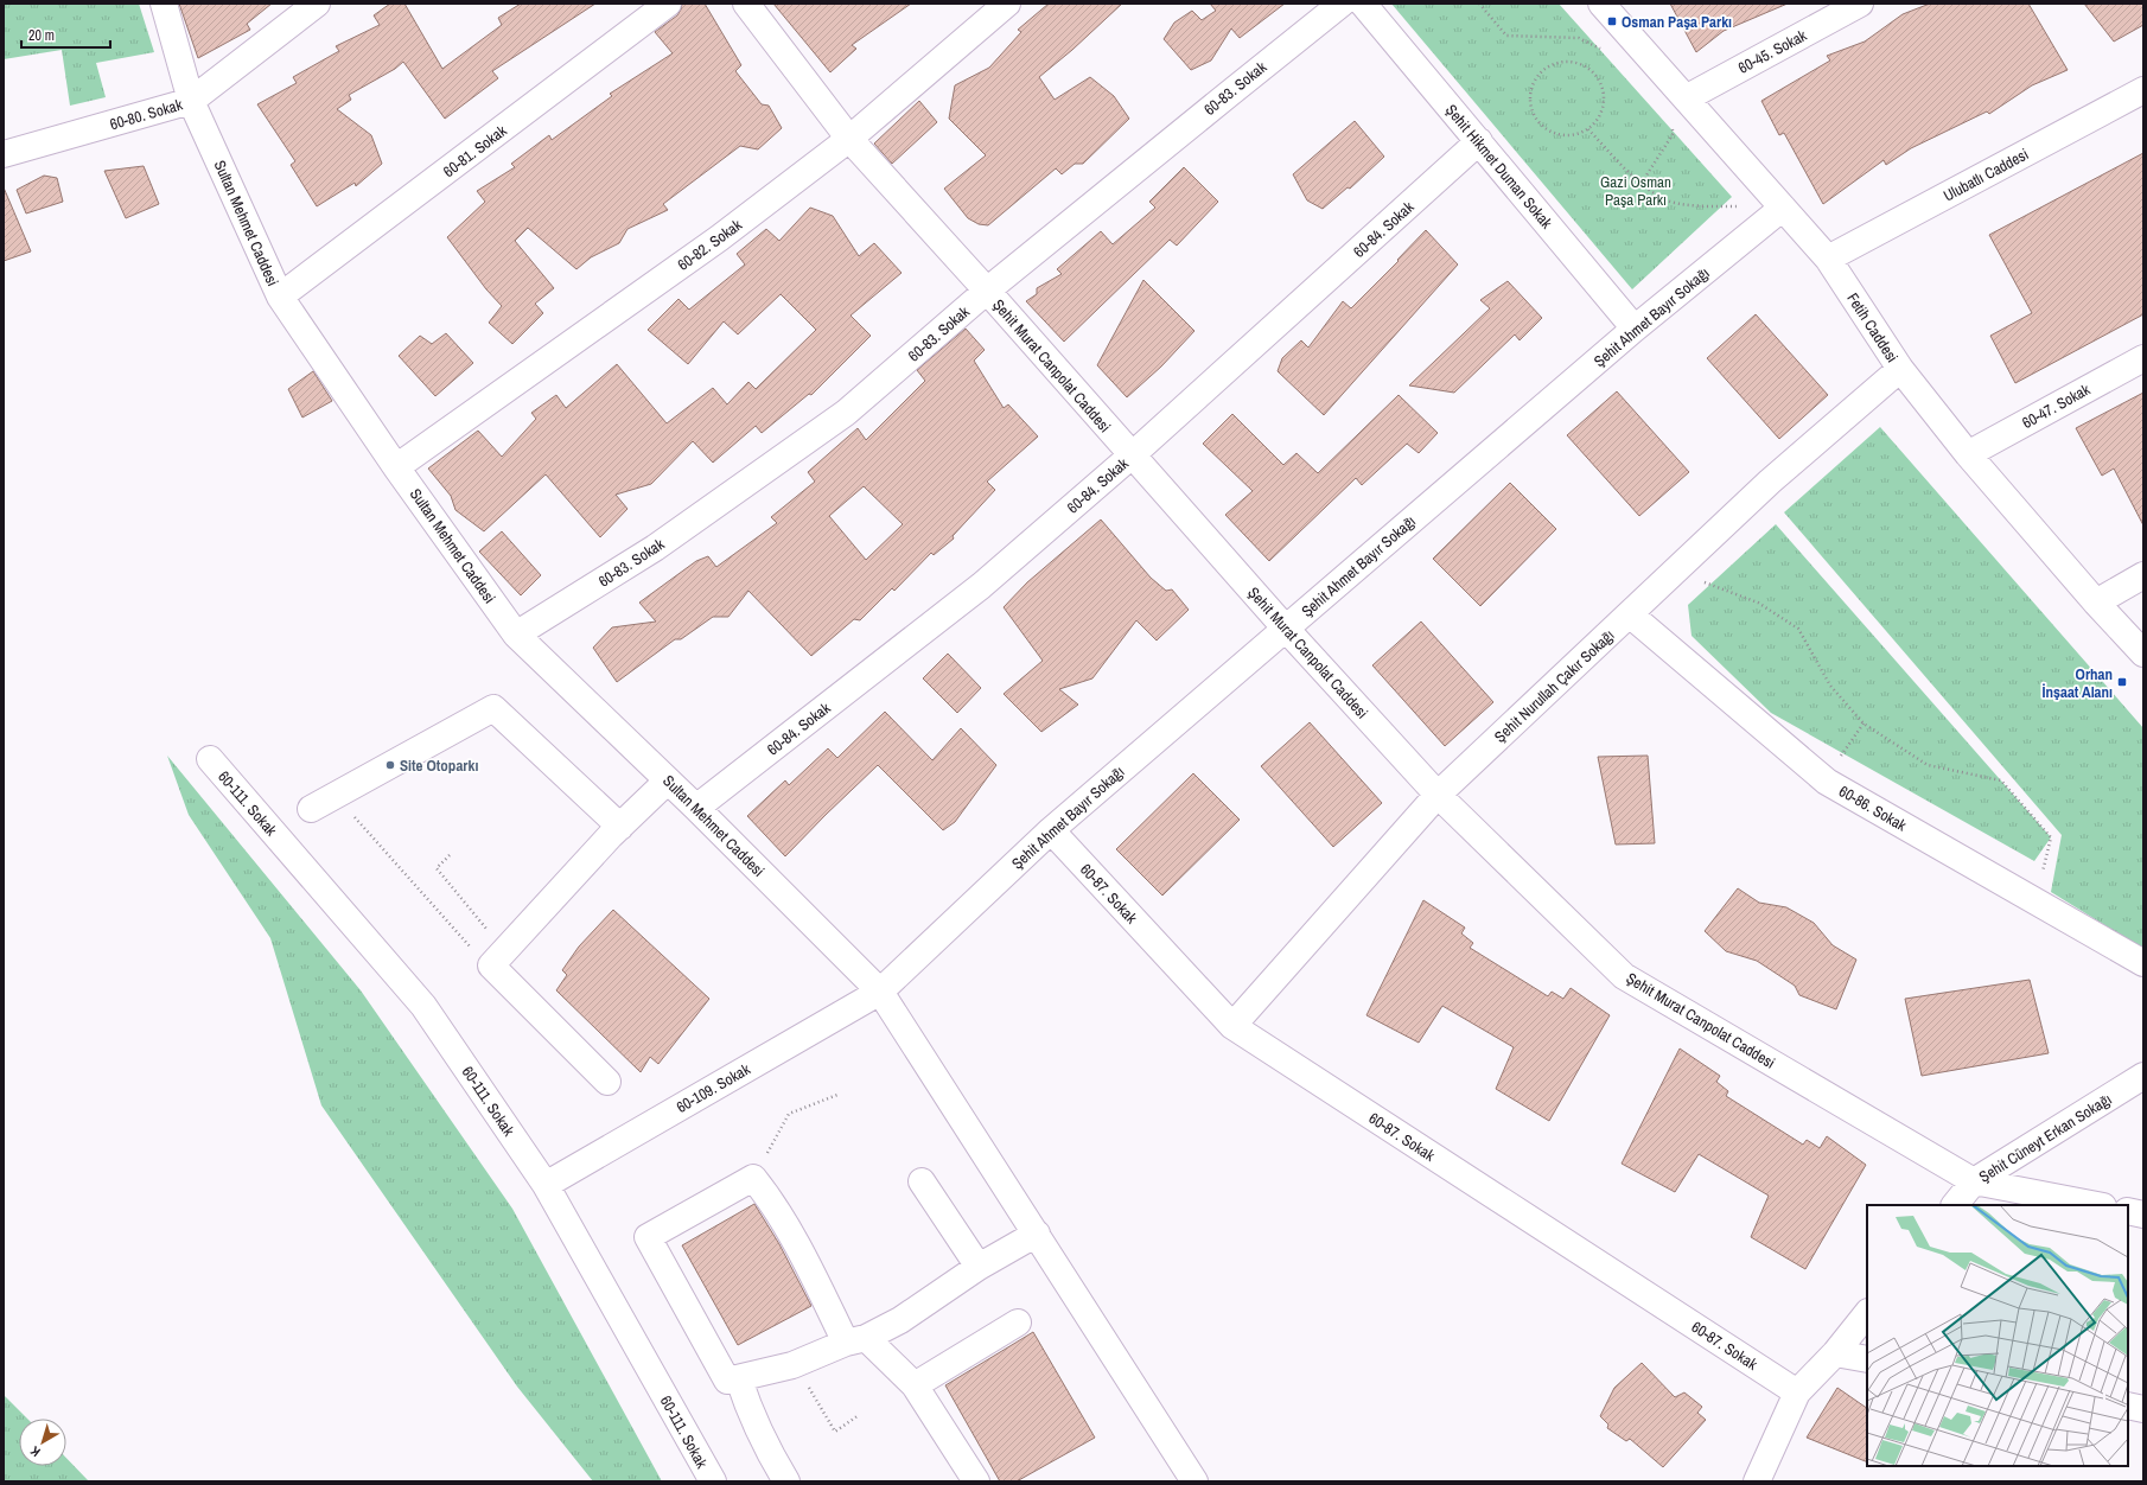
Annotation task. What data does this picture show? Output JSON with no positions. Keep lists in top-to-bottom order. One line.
{"streets":{"street":["60-45. Sokak","60-83. Sokak","60-80. Sokak","60-81. Sokak","Şehit Hikmet Duman Sokak","Ulubatlı Caddesi","Sultan Mehmet Caddesi","60-84. Sokak","60-82. Sokak","Şehit Ahmet Bayır Sokağı","Fetih Caddesi","Şehit Murat Canpolat Caddesi","60-47. Sokak","Şehit Nurullah Çakır Sokağı","60-111. Sokak","60-86. Sokak","60-87. Sokak","60-109. Sokak","Şehit Cüneyt Erkan Sokağı"]},"crossings":[["60-45. Sokak","Fetih Caddesi"],["60-83. Sokak","Sultan Mehmet Caddesi"],["60-83. Sokak","Şehit Murat Canpolat Caddesi"],["60-80. Sokak","Sultan Mehmet Caddesi"],["60-81. Sokak","Sultan Mehmet Caddesi"],["Şehit Hikmet Duman Sokak","60-84. Sokak"],["Şehit Hikmet Duman Sokak","Şehit Ahmet Bayır Sokağı"],["Ulubatlı Caddesi","Fetih Caddesi"],["Sultan Mehmet Caddesi","60-84. Sokak"],["Sultan Mehmet Caddesi","60-82. Sokak"],["Sultan Mehmet Caddesi","Şehit Ahmet Bayır Sokağı"],["Sultan Mehmet Caddesi","60-109. Sokak"],["60-84. Sokak","Şehit Murat Canpolat Caddesi"],["60-82. Sokak","Şehit Murat Canpolat Caddesi"],["Şehit Ahmet Bayır Sokağı","Fetih Caddesi"],["Şehit Ahmet Bayır Sokağı","Şehit Murat Canpolat Caddesi"],["Şehit Ahmet Bayır Sokağı","60-87. Sokak"],["Şehit Ahmet Bayır Sokağı","60-109. Sokak"],["Fetih Caddesi","60-47. Sokak"],["Fetih Caddesi","Şehit Nurullah Çakır Sokağı"],["Şehit Murat Canpolat Caddesi","Şehit Nurullah Çakır Sokağı"],["Şehit Murat Canpolat Caddesi","Şehit Cüneyt Erkan Sokağı"],["Şehit Nurullah Çakır Sokağı","60-86. Sokak"],["Şehit Nurullah Çakır Sokağı","60-87. Sokak"],["60-111. Sokak","60-109. Sokak"]],"parks":["Gazi Osman Paşa Parkı"],"places":{"transit":["Osman Paşa Parkı","Orhan İnşaat Alanı"],"other":["Site Otoparkı"]},"scale_bar":"20 m","north":"bottom left"}
